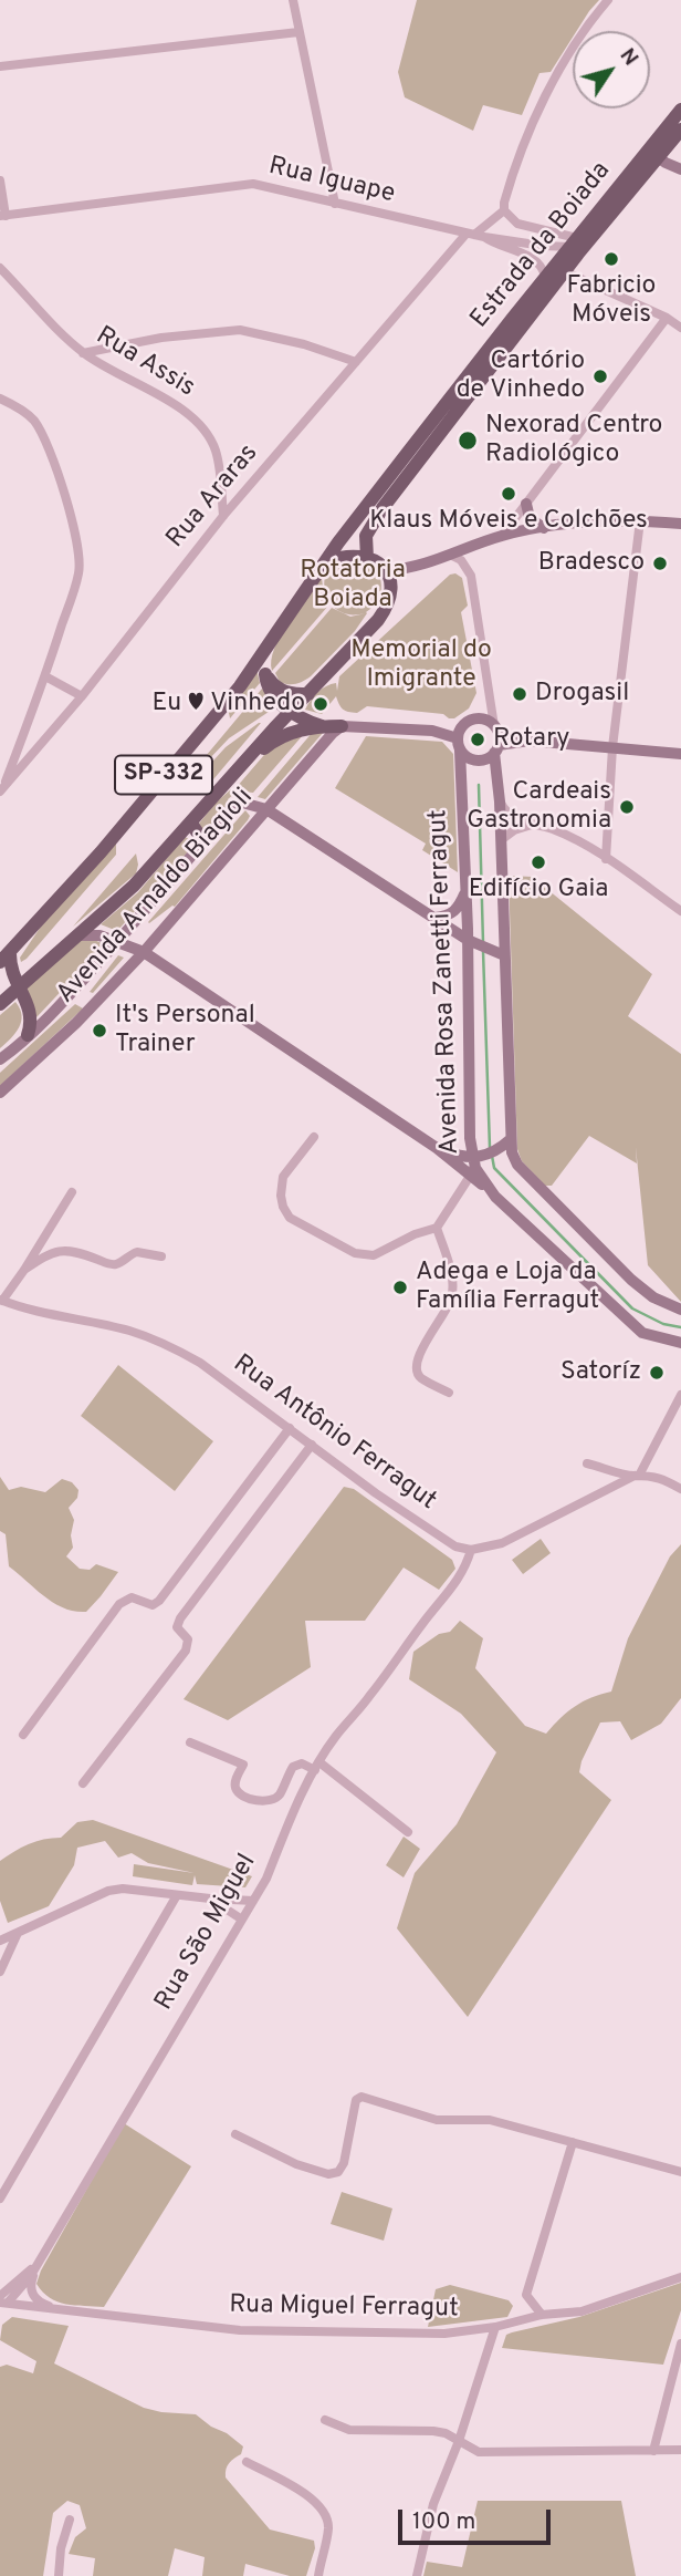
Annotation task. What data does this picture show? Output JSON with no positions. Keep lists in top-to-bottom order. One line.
{"streets":{"main road":["Estrada da Boiada","SP-332","Avenida Arnaldo Biagioli","Avenida Rosa Zanetti Ferragut"],"street":["Rua Iguape","Rua Assis","Rua Araras","Rua Antônio Ferragut","Rua São Miguel","Rua Miguel Ferragut"]},"crossings":[["Rua Iguape","Estrada da Boiada"],["Rua Iguape","Rua Araras"],["Estrada da Boiada","SP-332"],["Rua Assis","Rua Araras"],["Rua Antônio Ferragut","Rua São Miguel"],["Rua São Miguel","Rua Miguel Ferragut"]],"parks":["Rotatoria Boiada","Memorial do Imigrante"],"places":["Fabricio Móveis","Cartório de Vinhedo","Nexorad Centro Radiológico","Klaus Móveis e Colchões","Bradesco","Drogasil","Eu ♥ Vinhedo","Rotary","Cardeais Gastronomia","Edifício Gaia","It's Personal Trainer","Adega e Loja da Família Ferragut","Satoríz"],"scale_bar":"100 m","north":"top right"}
